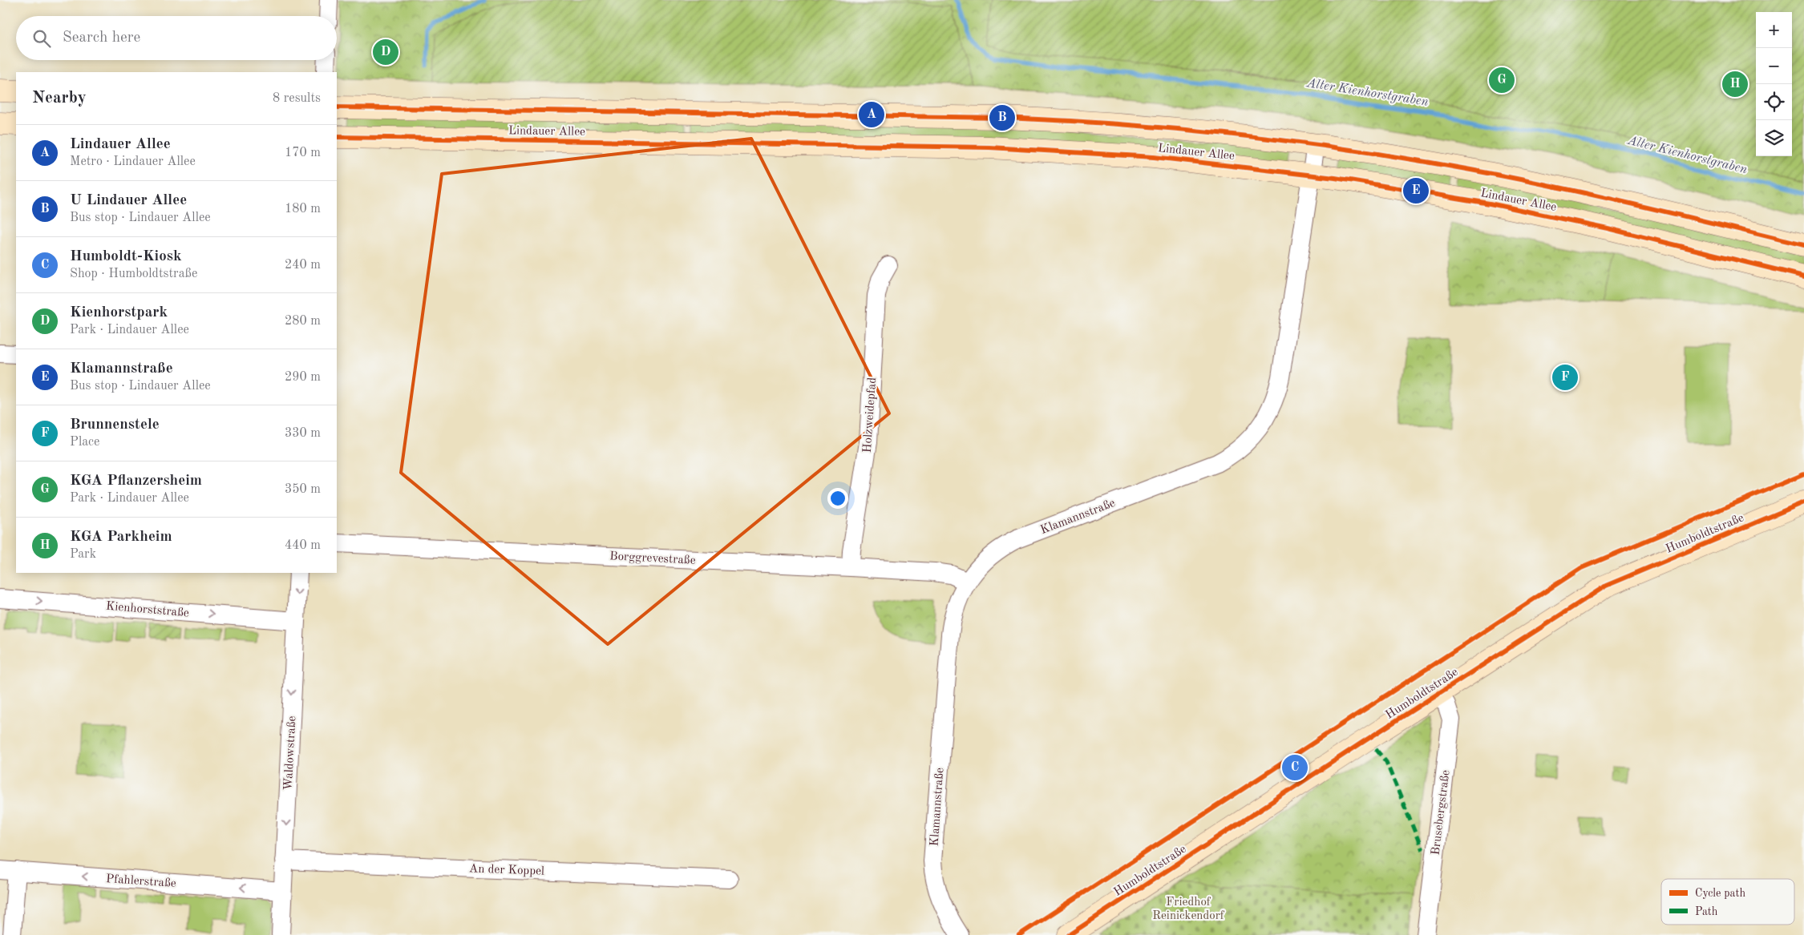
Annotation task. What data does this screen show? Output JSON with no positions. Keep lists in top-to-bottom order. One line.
{"streets":{"main road":["Lindauer Allee","Humboldtstraße"],"street":["Holzweidepfad","Klamannstraße","Borggrevestraße","Kienhorststraße","Waldowstraße","Brusebergstraße","An der Koppel","Pfahlerstraße"]},"crossings":[["Lindauer Allee","Klamannstraße"],["Holzweidepfad","Borggrevestraße"],["Klamannstraße","Borggrevestraße"],["Humboldtstraße","Brusebergstraße"],["Kienhorststraße","Waldowstraße"],["Waldowstraße","An der Koppel"],["Waldowstraße","Pfahlerstraße"]],"one_way":["Kienhorststraße","Waldowstraße","Pfahlerstraße"],"water":["Alter Kienhorstgraben"],"parks":["Friedhof Reinickendorf"],"legend":["Cycle path","Path"],"page":{"map_buttons":["+","−"],"search":"Search here","pins":["D","G","H","A","B","E","F","C"],"heading":["Nearby","8 results"],"list":[{"mark":"A","name":"Lindauer Allee","note":"Metro · Lindauer Allee","value":"170 m"},{"mark":"B","name":"U Lindauer Allee","note":"Bus stop · Lindauer Allee","value":"180 m"},{"mark":"C","name":"Humboldt-Kiosk","note":"Shop · Humboldtstraße","value":"240 m"},{"mark":"D","name":"Kienhorstpark","note":"Park · Lindauer Allee","value":"280 m"},{"mark":"E","name":"Klamannstraße","note":"Bus stop · Lindauer Allee","value":"290 m"},{"mark":"F","name":"Brunnenstele","note":"Place","value":"330 m"},{"mark":"G","name":"KGA Pflanzersheim","note":"Park · Lindauer Allee","value":"350 m"},{"mark":"H","name":"KGA Parkheim","note":"Park","value":"440 m"}]}}
